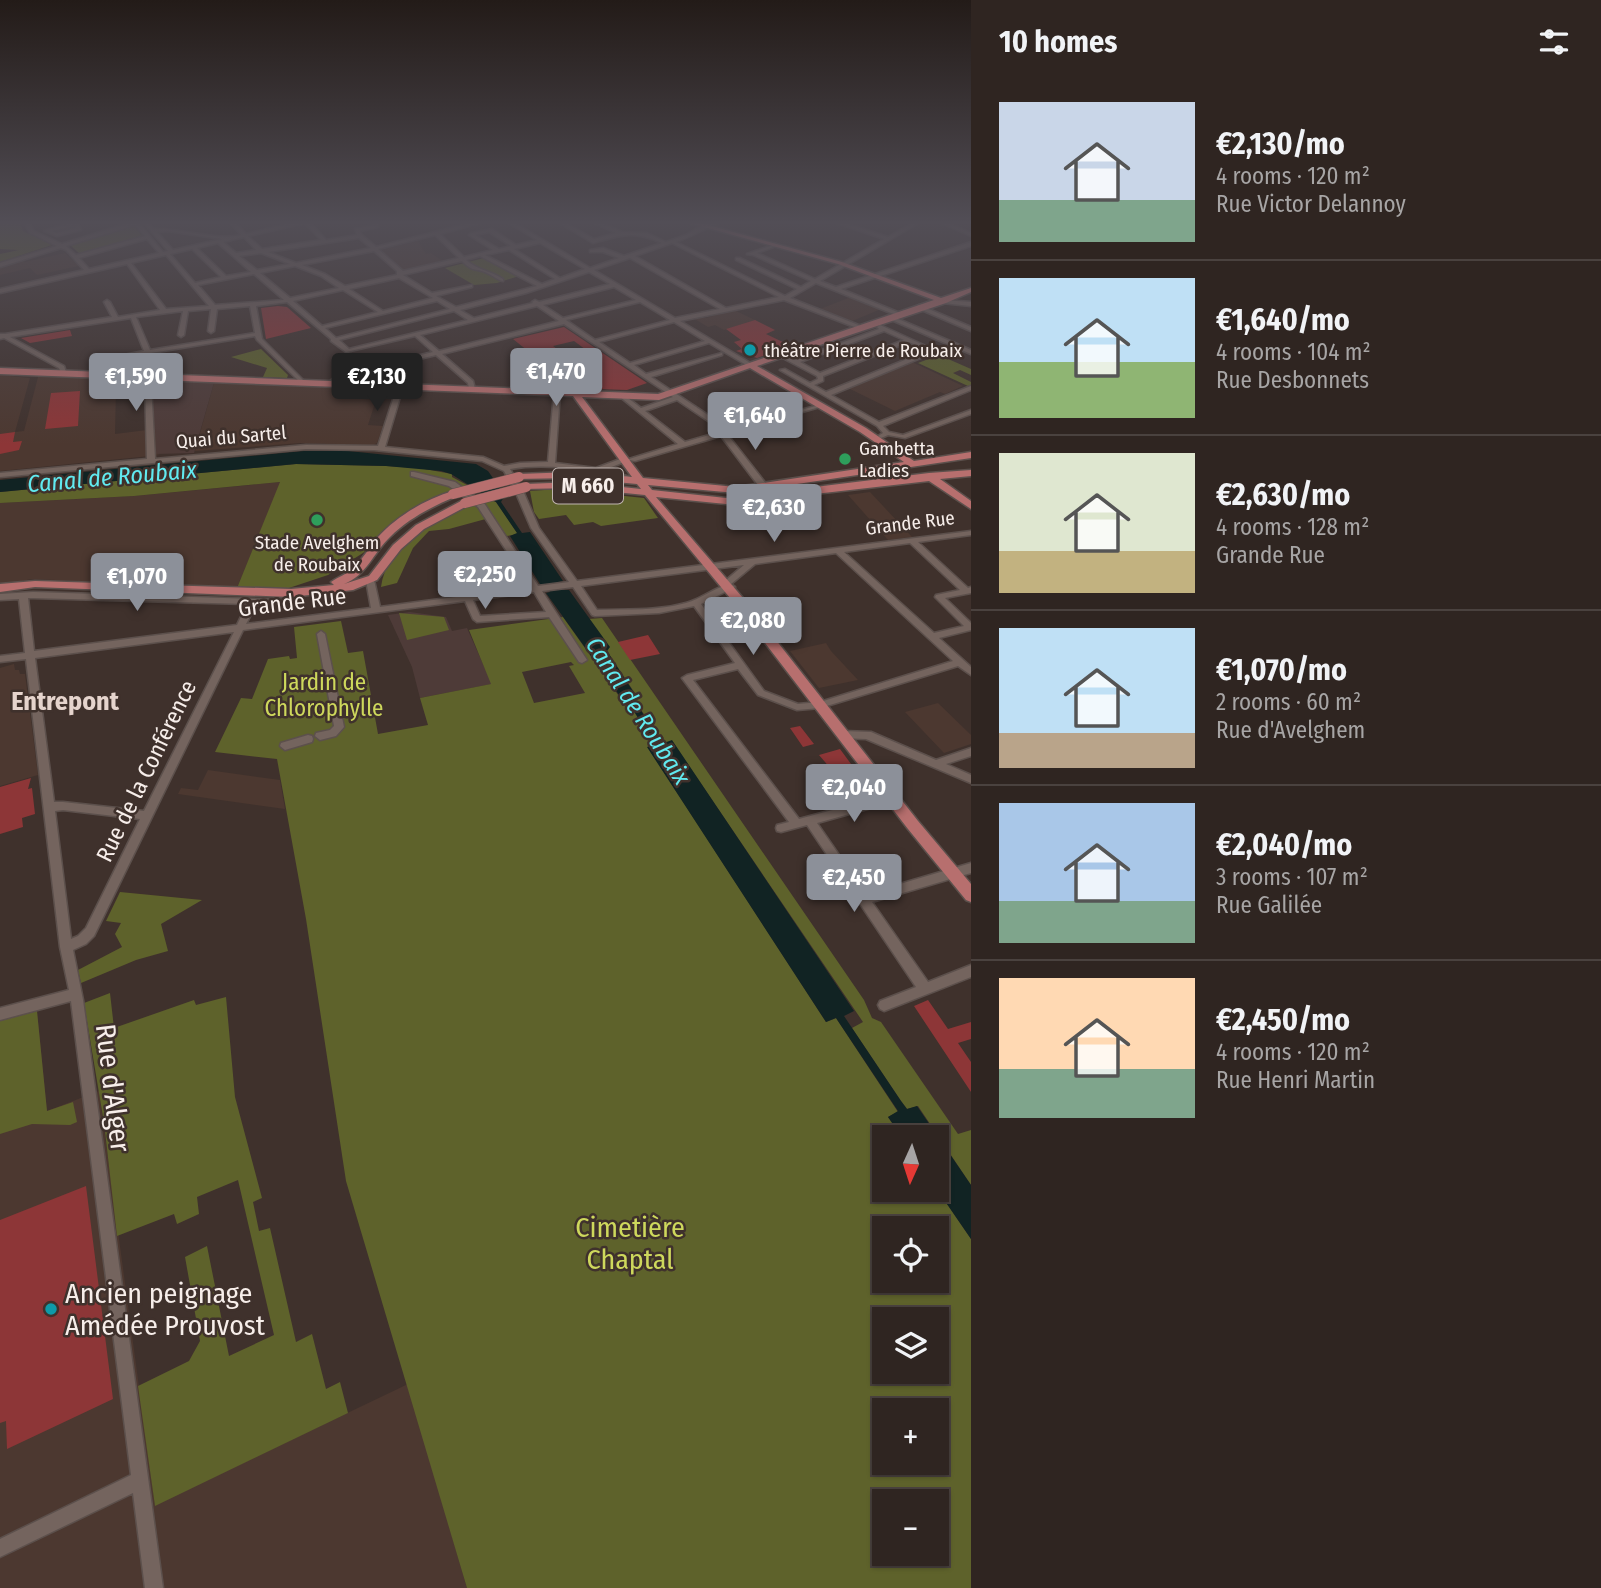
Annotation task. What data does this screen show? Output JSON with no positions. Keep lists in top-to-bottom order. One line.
{"streets":{"main road":["M 660"],"street":["Quai du Sartel","Grande Rue","Rue de la Conférence","Rue d'Alger"]},"crossings":[["Grande Rue","Rue de la Conférence"],["Grande Rue","Rue d'Alger"],["Rue de la Conférence","Rue d'Alger"]],"districts":["Entrepont"],"water":["Canal de Roubaix"],"parks":["Jardin de Chlorophylle","Cimetière Chaptal"],"places":["théâtre Pierre de Roubaix","Gambetta Ladies","Stade Avelghem de Roubaix","Ancien peignage Amédée Prouvost"],"north":"bottom","page":{"heading":"10 homes","list":[{"name":"€2,130/mo","note":"4 rooms · 120 m² · Rue Victor Delannoy"},{"name":"€1,640/mo","note":"4 rooms · 104 m² · Rue Desbonnets"},{"name":"€2,630/mo","note":"4 rooms · 128 m² · Grande Rue"},{"name":"€1,070/mo","note":"2 rooms · 60 m² · Rue d'Avelghem"},{"name":"€2,040/mo","note":"3 rooms · 107 m² · Rue Galilée"},{"name":"€2,450/mo","note":"4 rooms · 120 m² · Rue Henri Martin"}],"price":["€1,470","€1,590","€2,130","€1,640","€2,630","€2,250","€1,070","€2,080","€2,040","€2,450"],"map_buttons":["+","−"]}}
